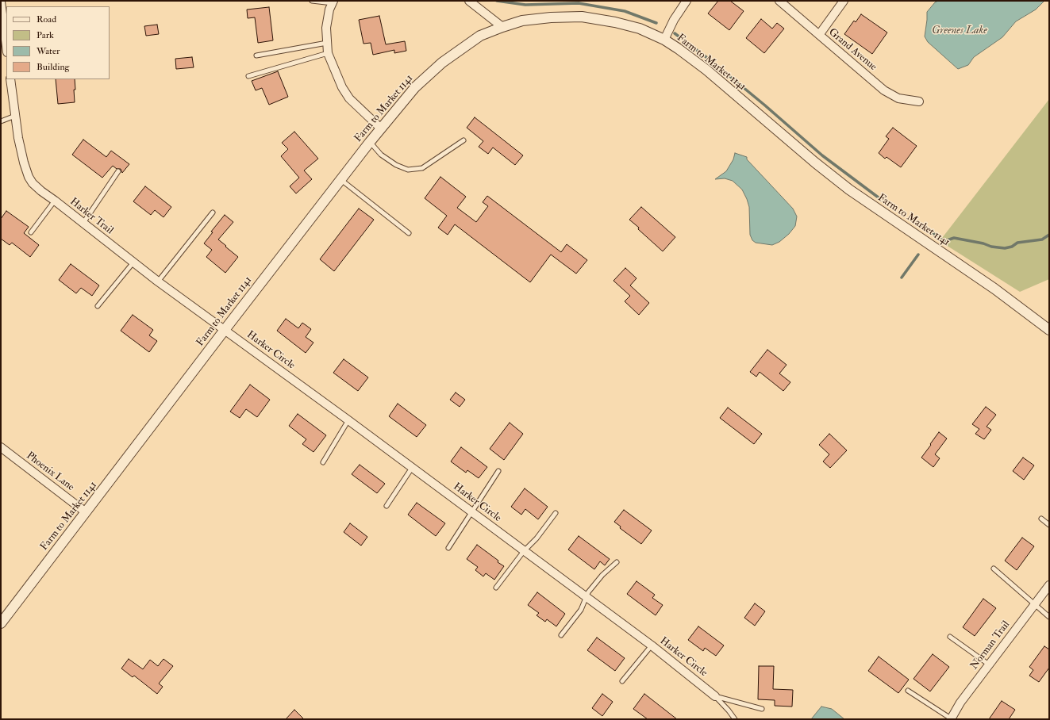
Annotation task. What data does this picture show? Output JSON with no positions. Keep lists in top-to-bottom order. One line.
{"streets":{"street":["Grand Avenue","Farm to Market 1141","Harker Trail","Harker Circle","Phoenix Lane","Norman Trail"]},"crossings":[["Farm to Market 1141","Harker Trail"],["Farm to Market 1141","Harker Circle"],["Farm to Market 1141","Phoenix Lane"],["Harker Trail","Harker Circle"]],"water":["Greenes Lake"],"legend":["Road","Park","Water","Building"]}
